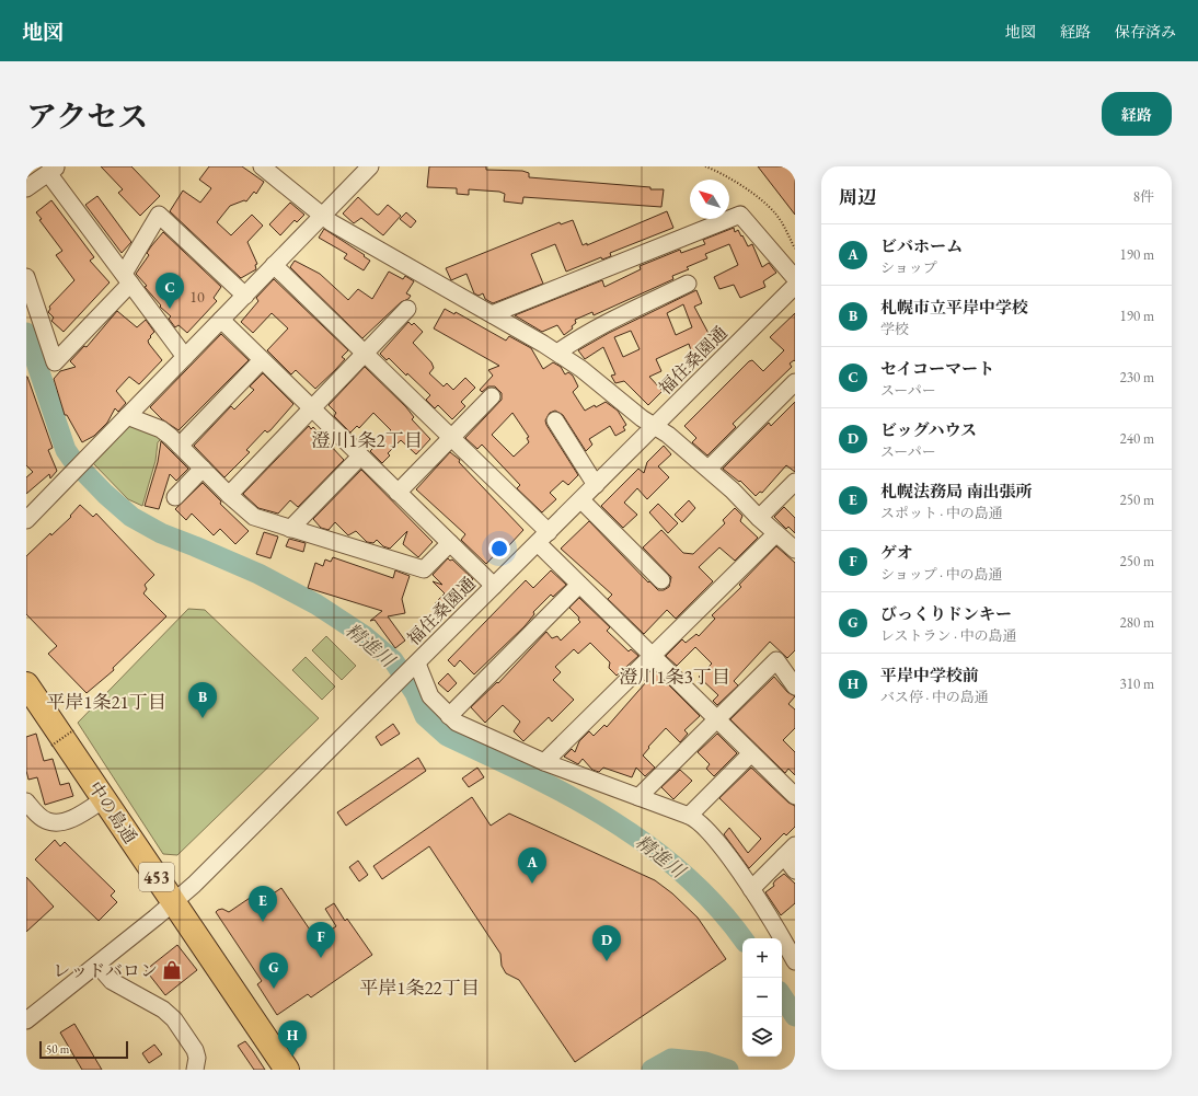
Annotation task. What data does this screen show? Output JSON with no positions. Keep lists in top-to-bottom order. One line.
{"streets":{"highway":["中の島通","453"],"street":["福住桑園通"]},"crossings":[["福住桑園通","中の島通"]],"districts":["澄川1条2丁目","澄川1条3丁目","平岸1条21丁目","平岸1条22丁目"],"water":["精進川"],"places":{"shop":["レッドバロン"]},"house_numbers":["10"],"scale_bar":"50 m","north":"top left","page":{"header":"地図","nav":["地図","経路","保存済み"],"title":"アクセス","buttons":"経路","heading":["周辺","8件"],"list":[{"mark":"A","name":"ビバホーム","note":"ショップ","value":"190 m"},{"mark":"B","name":"札幌市立平岸中学校","note":"学校","value":"190 m"},{"mark":"C","name":"セイコーマート","note":"スーパー","value":"230 m"},{"mark":"D","name":"ビッグハウス","note":"スーパー","value":"240 m"},{"mark":"E","name":"札幌法務局 南出張所","note":"スポット · 中の島通","value":"250 m"},{"mark":"F","name":"ゲオ","note":"ショップ · 中の島通","value":"250 m"},{"mark":"G","name":"びっくりドンキー","note":"レストラン · 中の島通","value":"280 m"},{"mark":"H","name":"平岸中学校前","note":"バス停 · 中の島通","value":"310 m"}],"pins":["C","B","A","E","F","D","G","H"],"map_buttons":["+","−"],"scale":"50 m"}}
